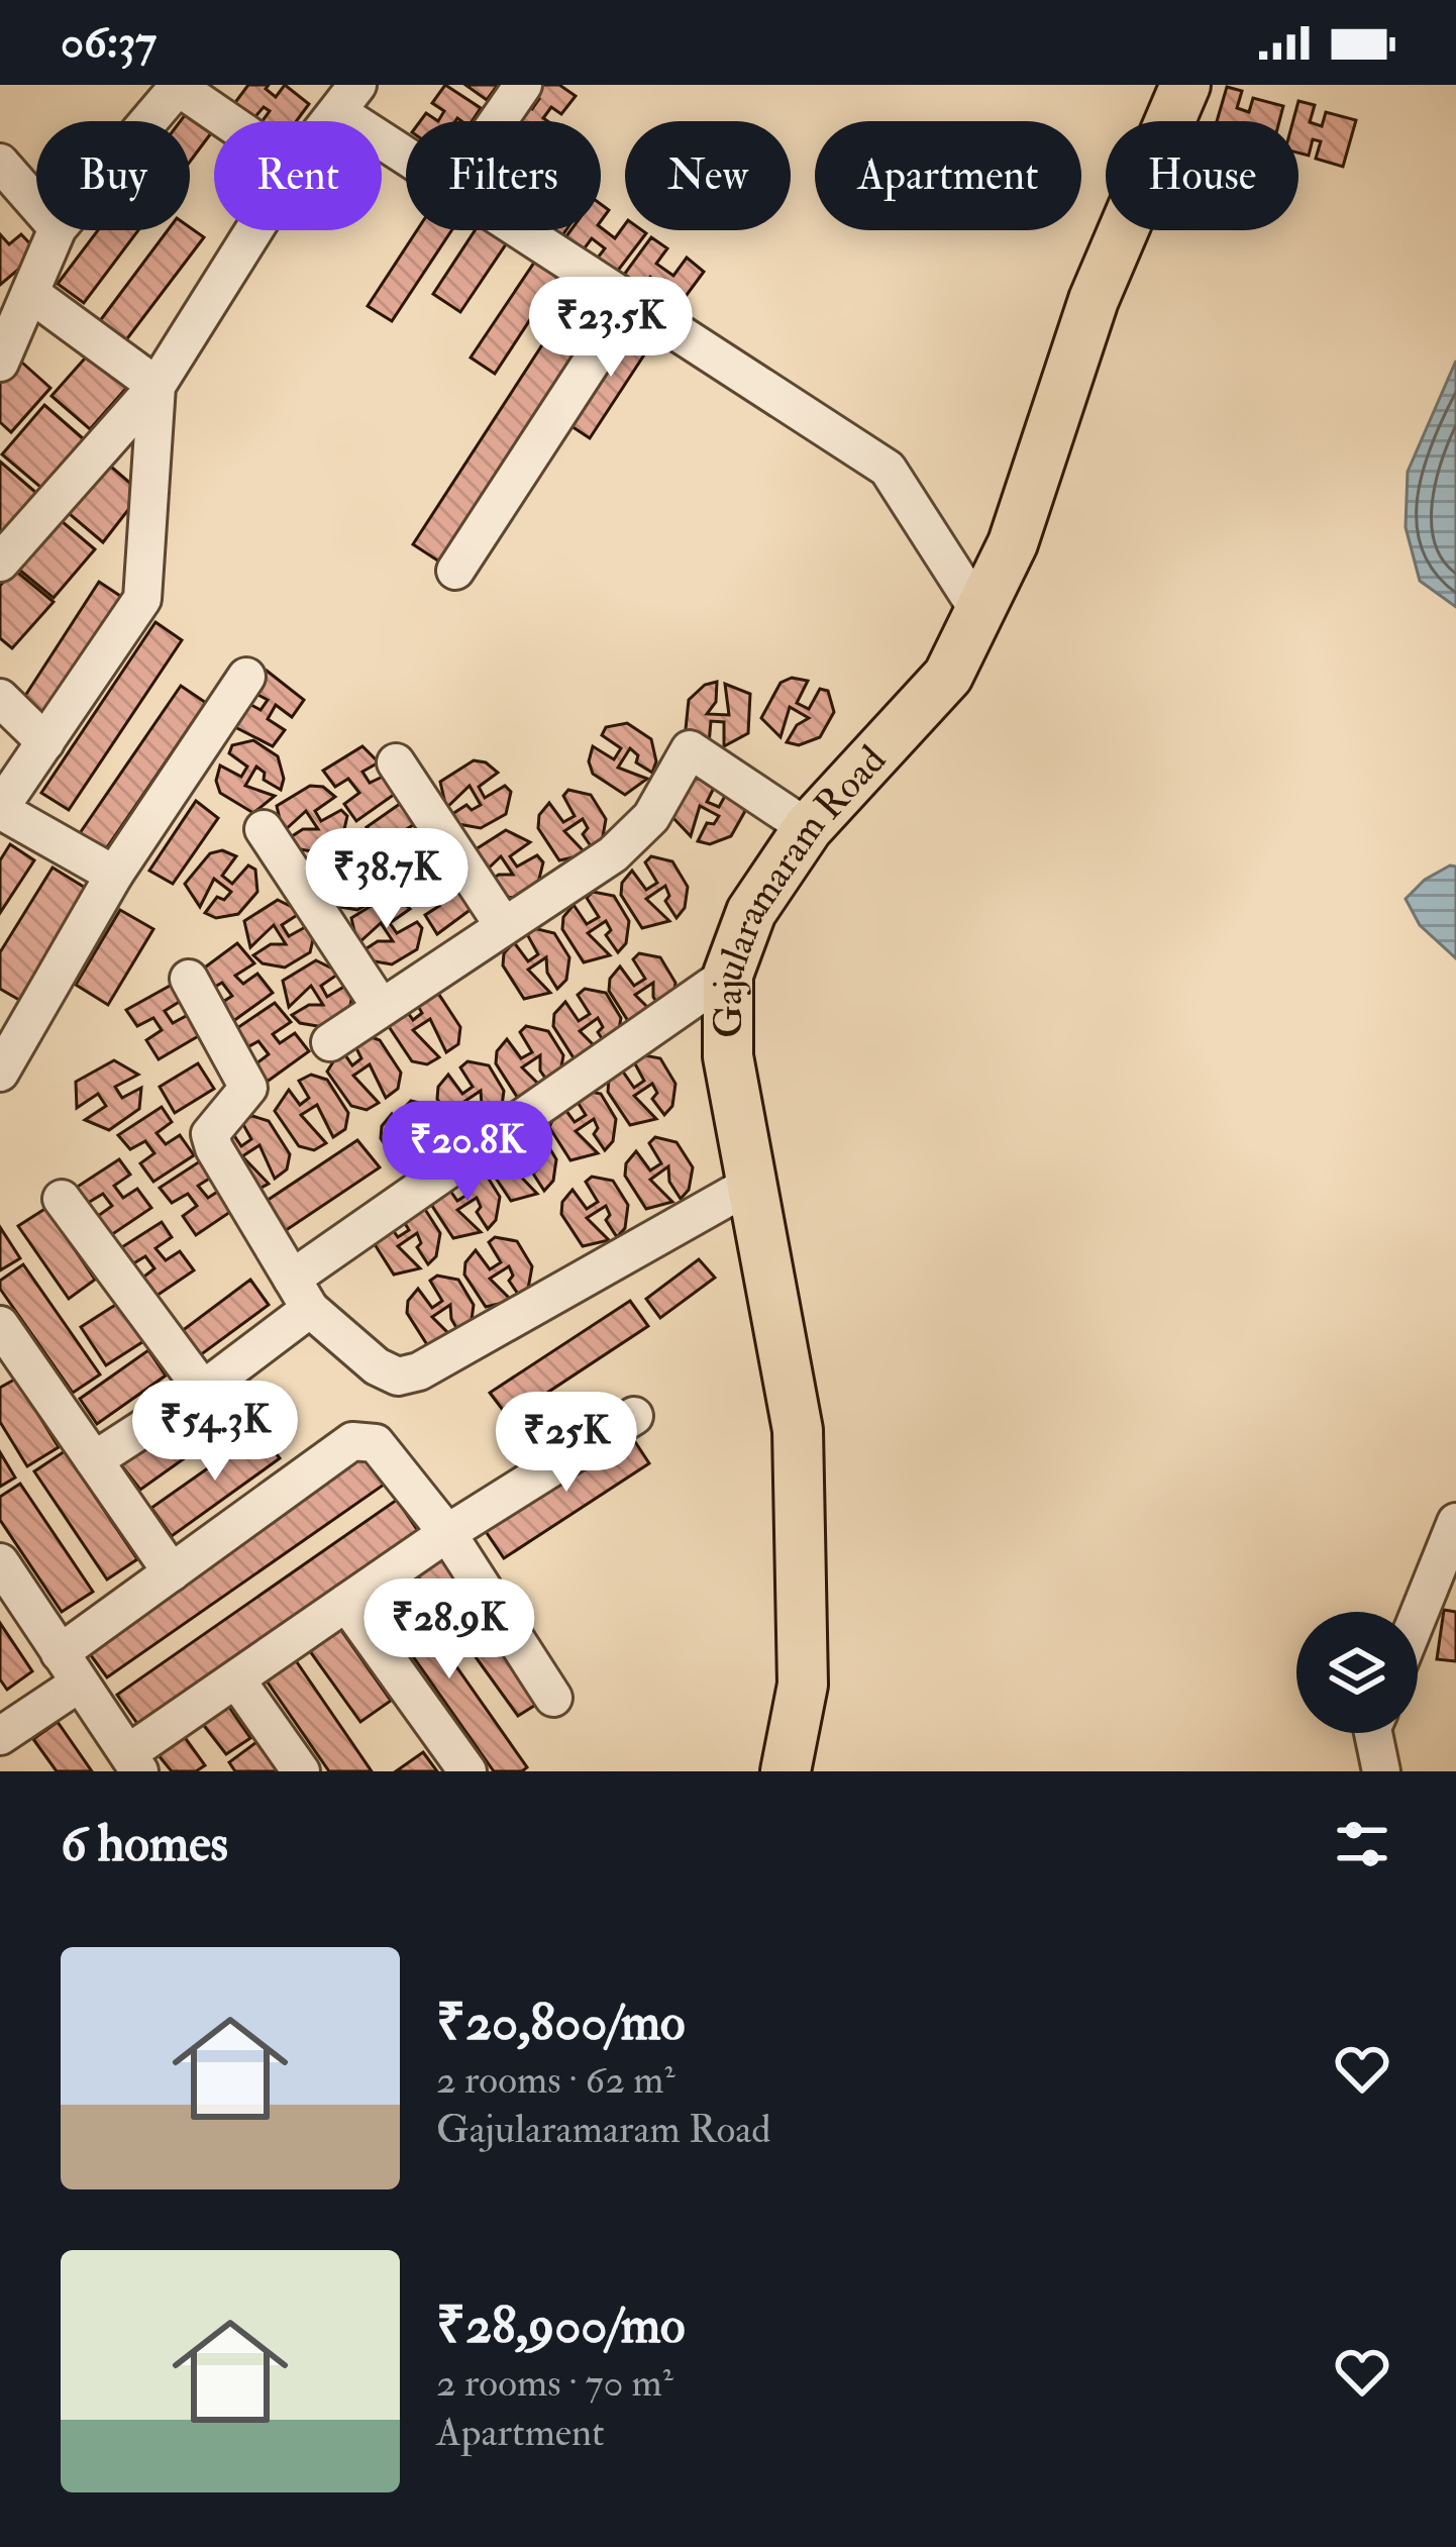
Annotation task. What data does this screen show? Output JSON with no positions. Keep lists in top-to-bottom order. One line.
{"streets":{"main road":["Gajularamaram Road"]},"page":{"status":"06:37","chip":["Buy","Rent","Filters","New","Apartment","House"],"price":["₹23.5K","₹38.7K","₹20.8K","₹54.3K","₹25K","₹28.9K"],"heading":"6 homes","list":[{"name":"₹20,800/mo","note":"2 rooms · 62 m² · Gajularamaram Road"},{"name":"₹28,900/mo","note":"2 rooms · 70 m² · Apartment"}]}}
